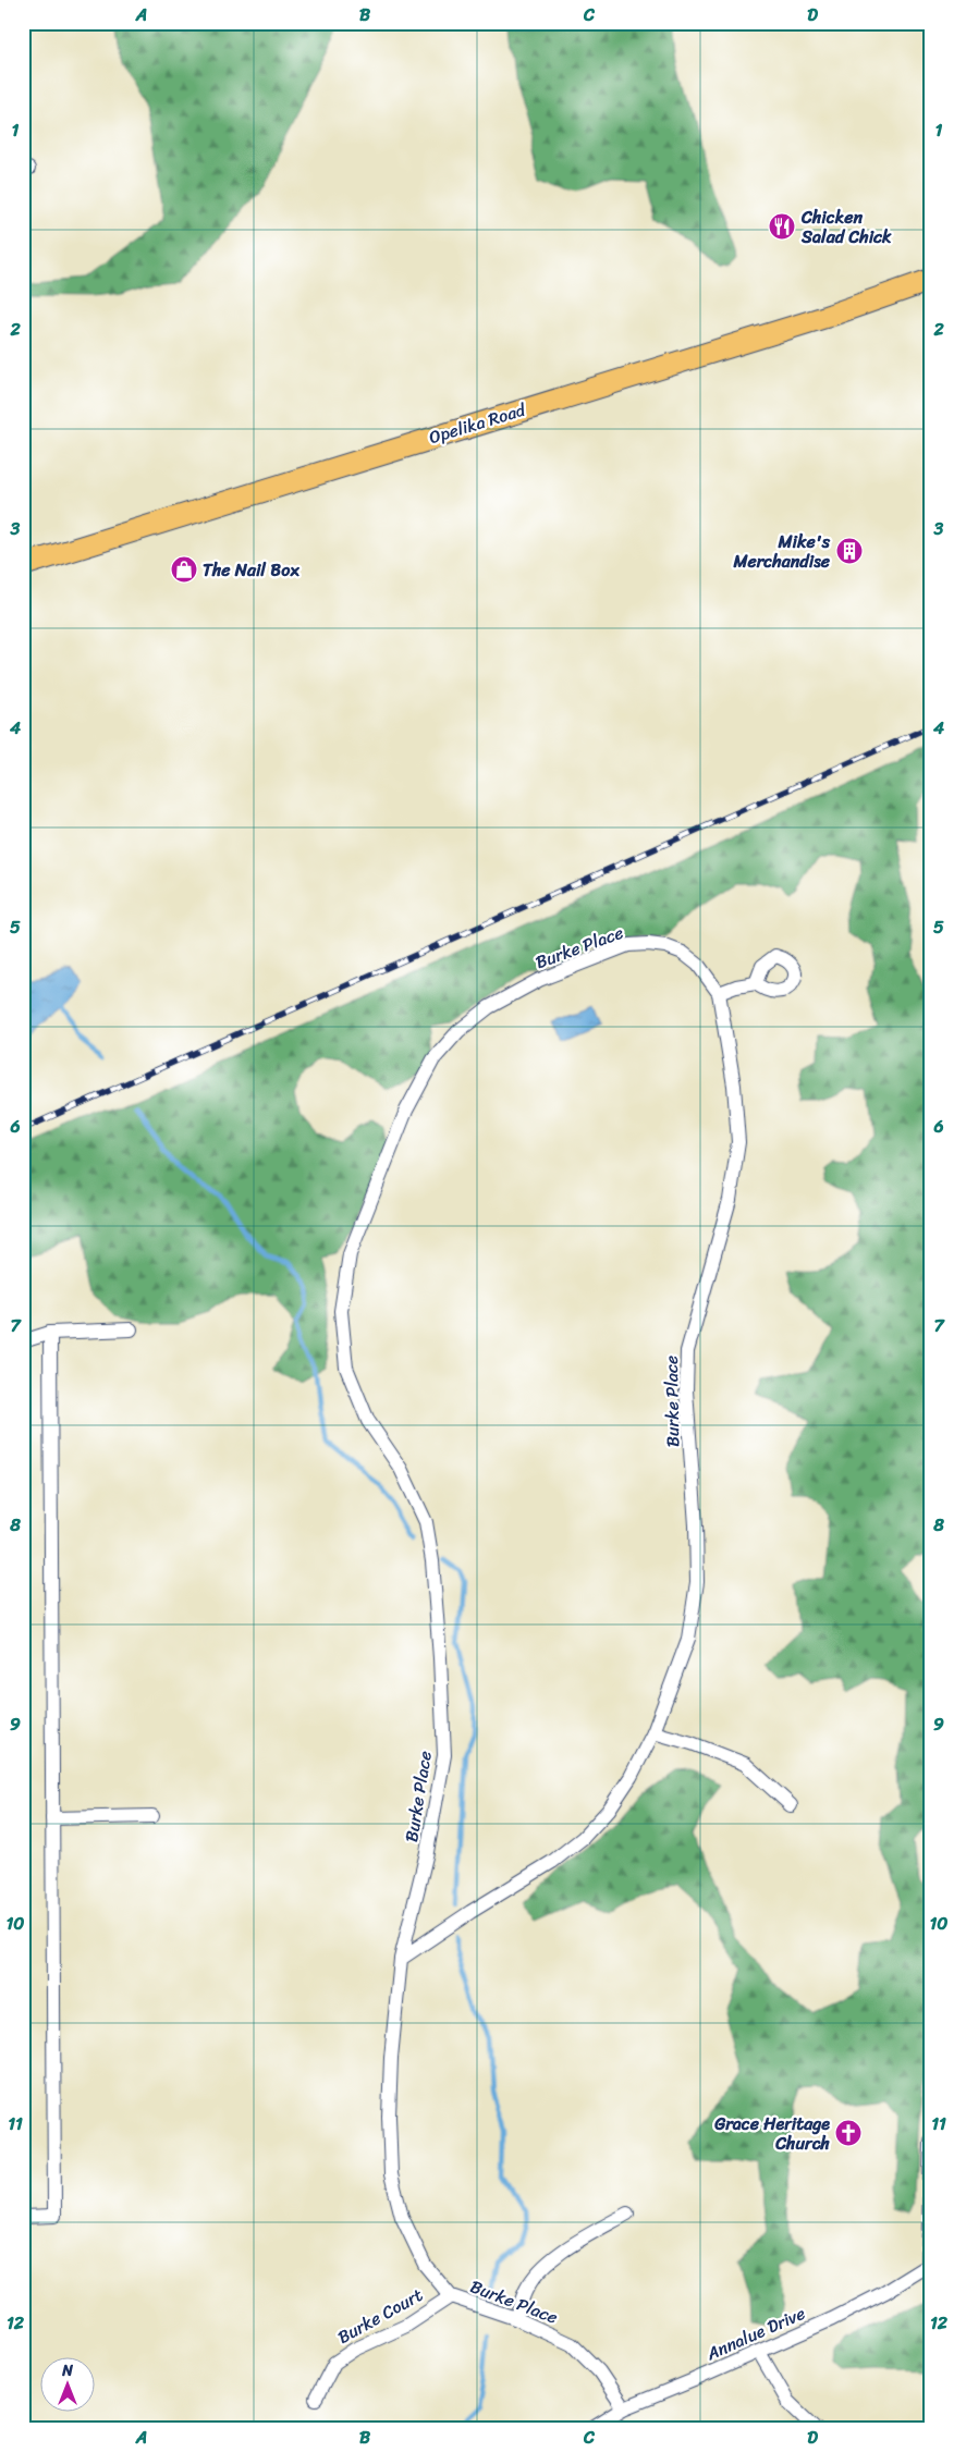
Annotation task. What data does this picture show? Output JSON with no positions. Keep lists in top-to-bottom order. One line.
{"streets":{"main road":["Opelika Road"],"street":["Burke Place","Burke Court","Annalue Drive"]},"crossings":[["Burke Place","Burke Court"],["Burke Place","Annalue Drive"]],"places":{"restaurant":["Chicken Salad Chick"],"building":["Mike's Merchandise"],"shop":["The Nail Box"],"church":["Grace Heritage Church"]},"north":"top","grid":{"columns":["A","B","C","D"],"rows":["1","2","3","4","5","6","7","8","9","10","11","12"]}}
